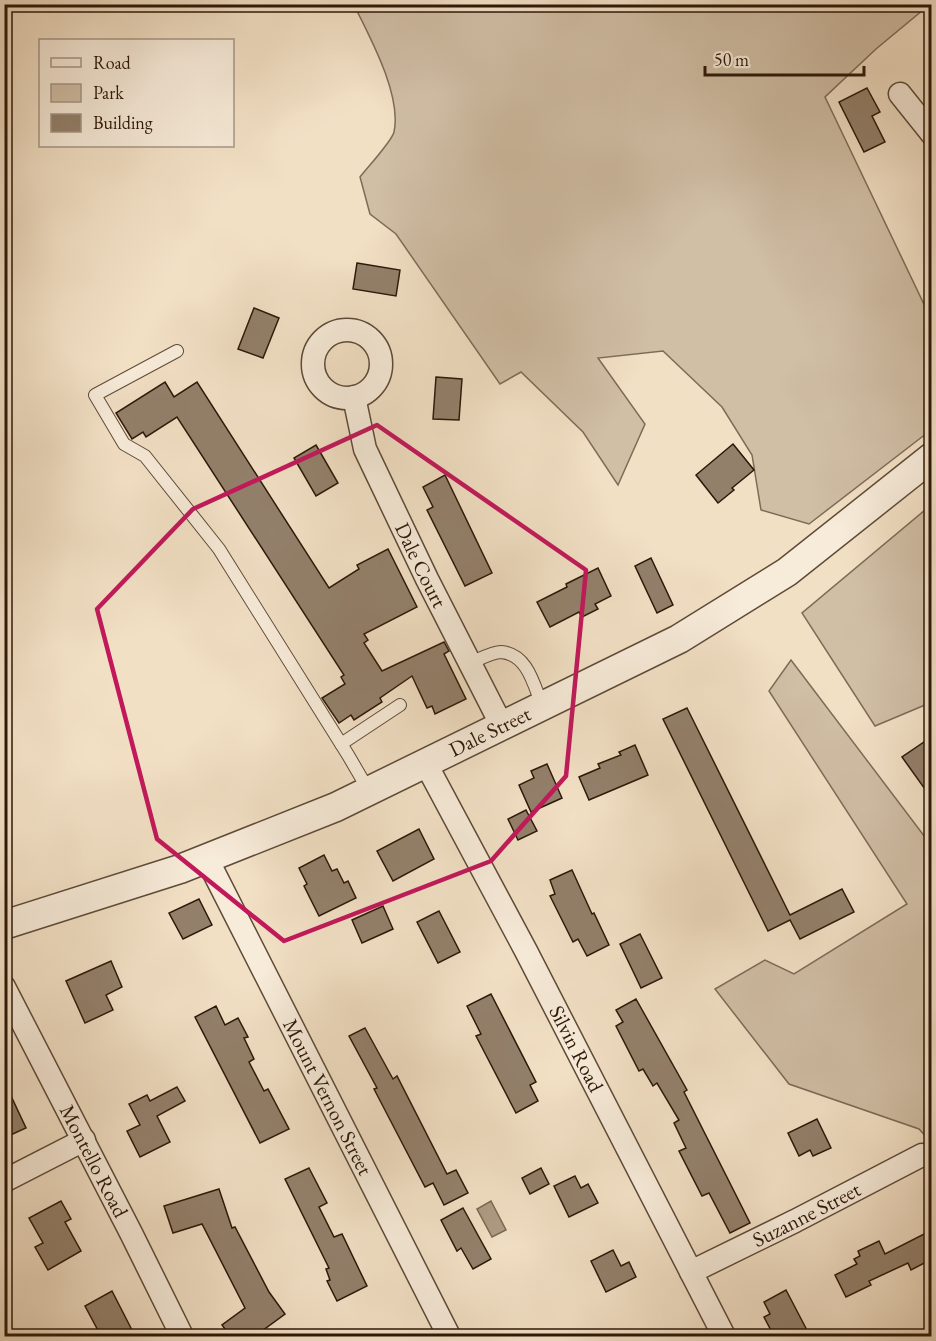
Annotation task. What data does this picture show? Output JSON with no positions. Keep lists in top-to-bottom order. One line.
{"streets":{"street":["Dale Court","Dale Street","Silvin Road","Mount Vernon Street","Montello Road","Suzanne Street"]},"crossings":[["Dale Court","Dale Street"],["Dale Street","Silvin Road"],["Dale Street","Mount Vernon Street"],["Silvin Road","Suzanne Street"]],"legend":["Road","Park","Building"],"scale_bar":"50 m"}
